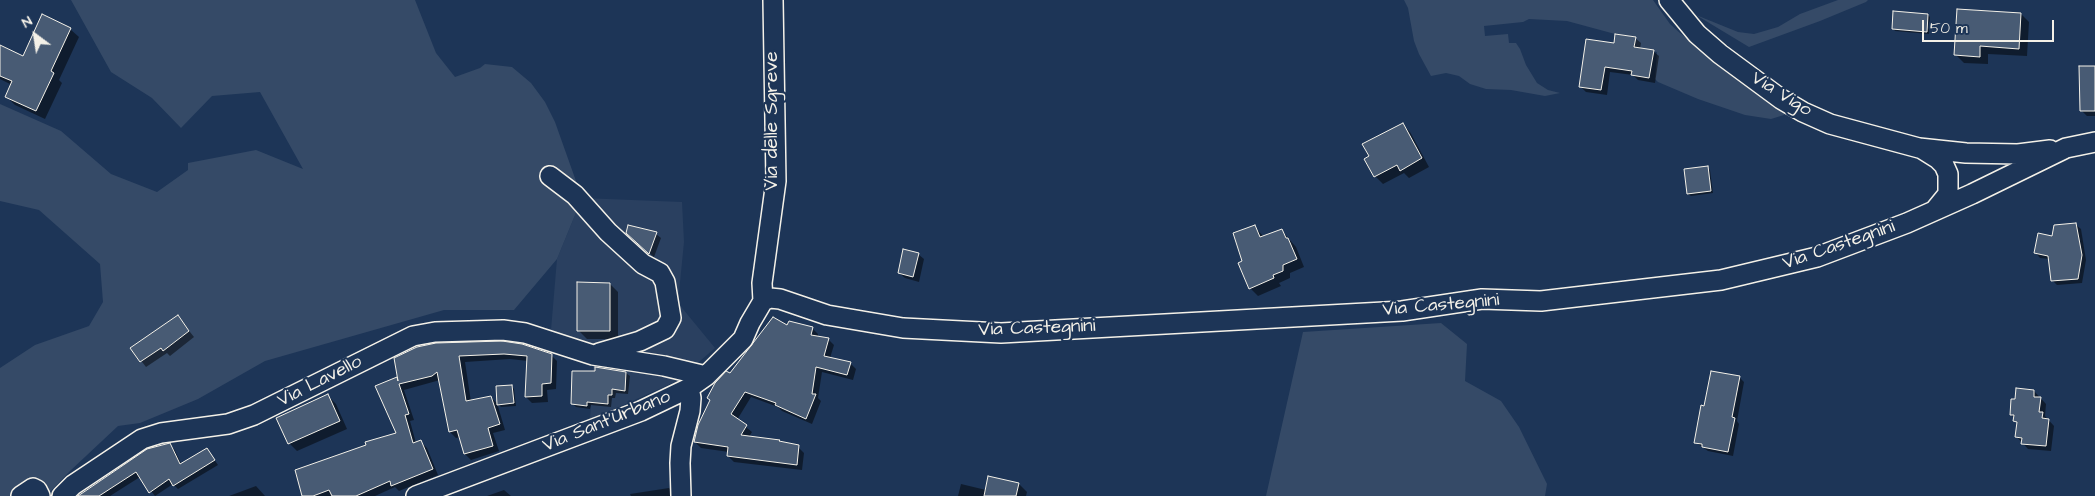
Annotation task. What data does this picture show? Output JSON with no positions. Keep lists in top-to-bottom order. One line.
{"streets":{"street":["Via Vigo","Via delle Sgreve","Via Castegnini","Via Lavello","Via Sant'Urbano"]},"crossings":[["Via Vigo","Via Castegnini"],["Via delle Sgreve","Via Castegnini"],["Via delle Sgreve","Via Sant'Urbano"],["Via Castegnini","Via Sant'Urbano"],["Via Lavello","Via Sant'Urbano"]],"scale_bar":"50 m","north":"top left"}
